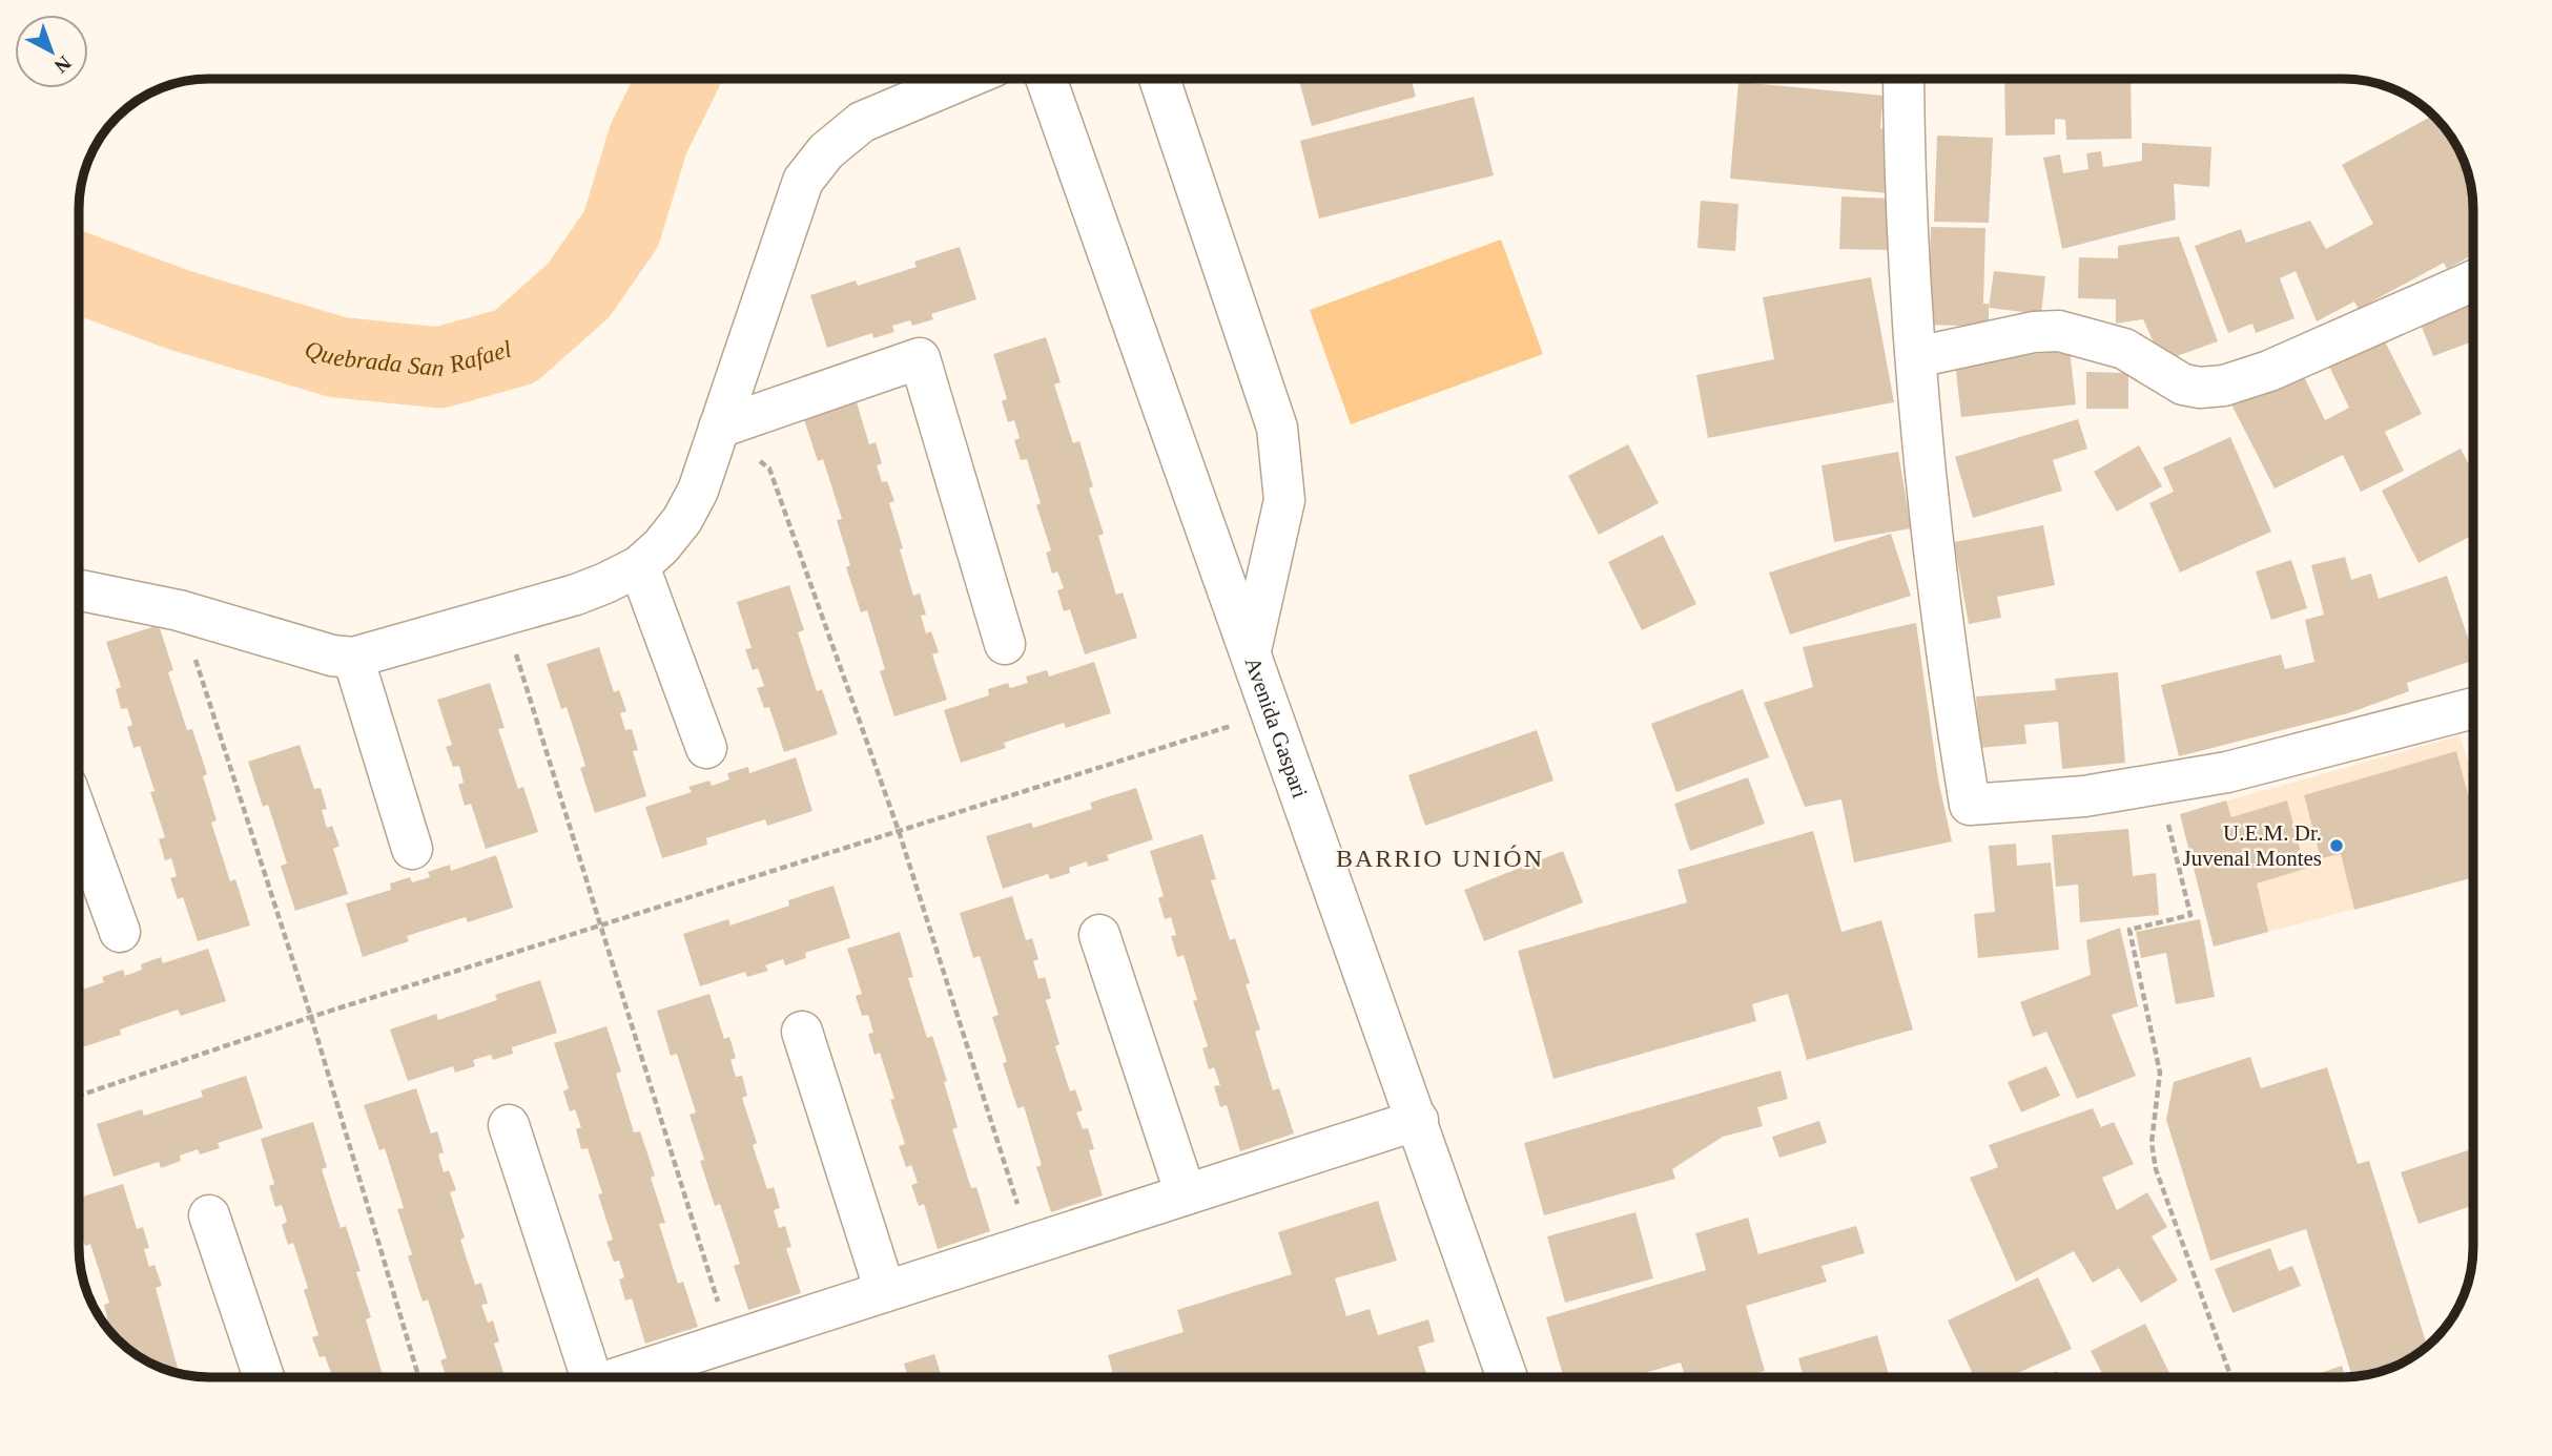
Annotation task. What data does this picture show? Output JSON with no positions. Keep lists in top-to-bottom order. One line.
{"streets":{"street":["Avenida Gaspari"]},"districts":["BARRIO UNIÓN"],"water":["Quebrada San Rafael"],"places":["U.E.M. Dr. Juvenal Montes"],"north":"bottom right"}
